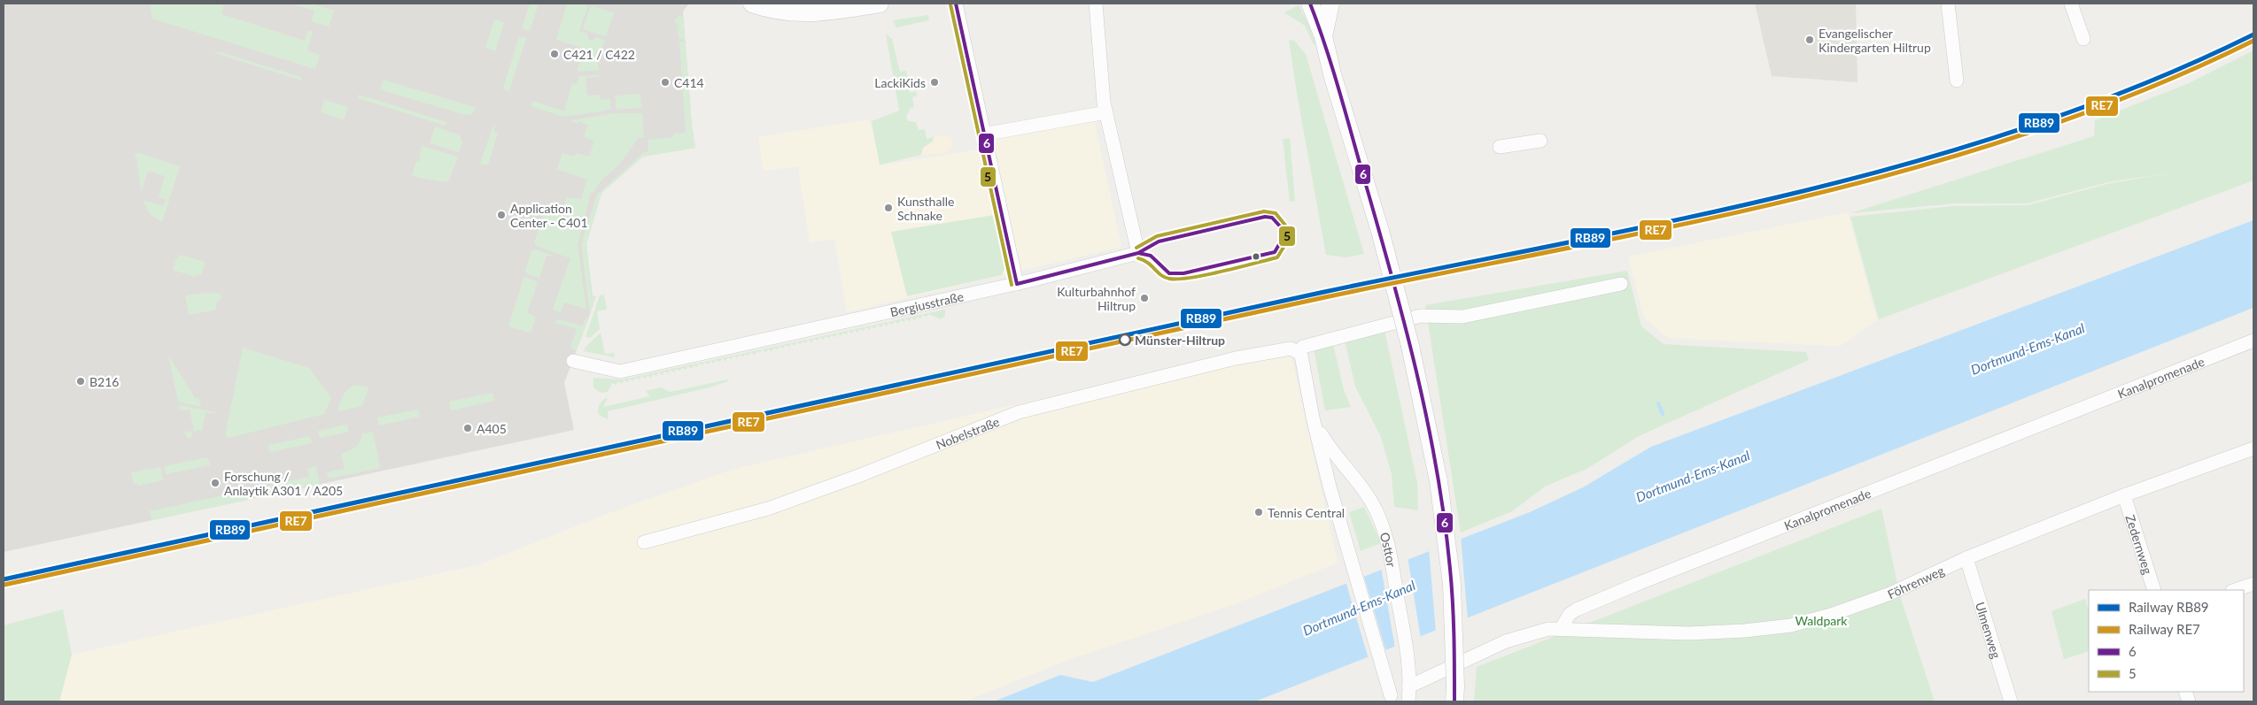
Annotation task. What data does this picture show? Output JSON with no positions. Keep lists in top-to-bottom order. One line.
{"streets":{"street":["Bergiusstraße","Kanalpromenade","Nobelstraße","Zedernweg","Osttor","Föhrenweg","Ulmenweg"]},"crossings":[["Kanalpromenade","Föhrenweg"],["Nobelstraße","Osttor"],["Zedernweg","Föhrenweg"],["Föhrenweg","Ulmenweg"]],"water":["Dortmund-Ems-Kanal"],"parks":["Waldpark"],"places":["Evangelischer Kindergarten Hiltrup","C421 / C422","C414","LackiKids","Kunsthalle Schnake","Application Center - C401","Kulturbahnhof Hiltrup","Münster-Hiltrup","B216","A405","Forschung / Anlaytik A301 / A205","Tennis Central"],"lines":["transit line 6","transit line 5","rail line RB89","rail line RE7"],"legend":["Railway RB89","Railway RE7","6","5"]}
